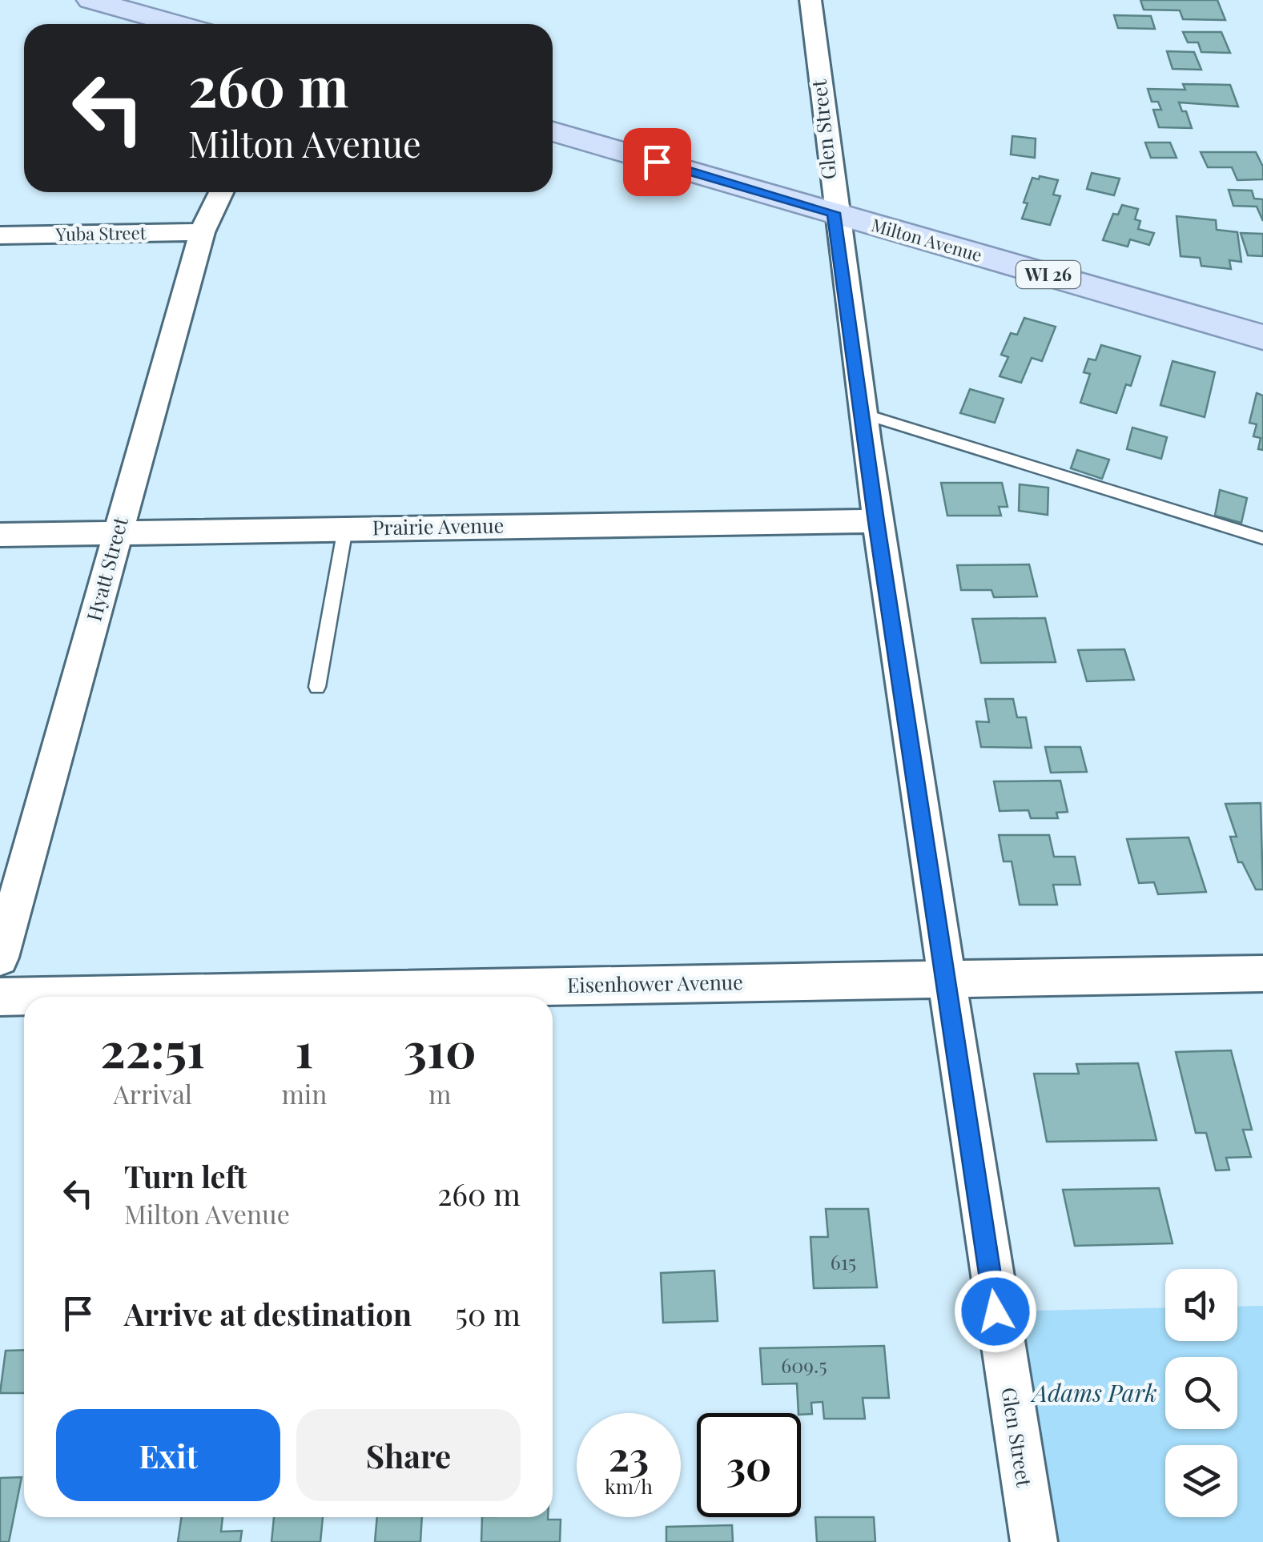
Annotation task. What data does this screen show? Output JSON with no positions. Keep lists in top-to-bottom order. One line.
{"streets":{"main road":["Milton Avenue","WI 26"],"street":["Glen Street","Yuba Street","Prairie Avenue","Hyatt Street","Eisenhower Avenue"]},"crossings":[["Glen Street","Milton Avenue"],["Glen Street","Prairie Avenue"],["Glen Street","Eisenhower Avenue"],["Yuba Street","Hyatt Street"],["Prairie Avenue","Hyatt Street"]],"parks":["Adams Park"],"house_numbers":["615","609.5"],"page":{"turn":["260 m","Milton Avenue"],"eta":["22:51","Arrival","1","min","310","m"],"list":[{"name":"Turn left","note":"Milton Avenue","value":"260 m"},{"name":"Arrive at destination","value":"50 m"}],"buttons":["Exit","Share"],"speed":"23 km/h","limit":"30"}}
